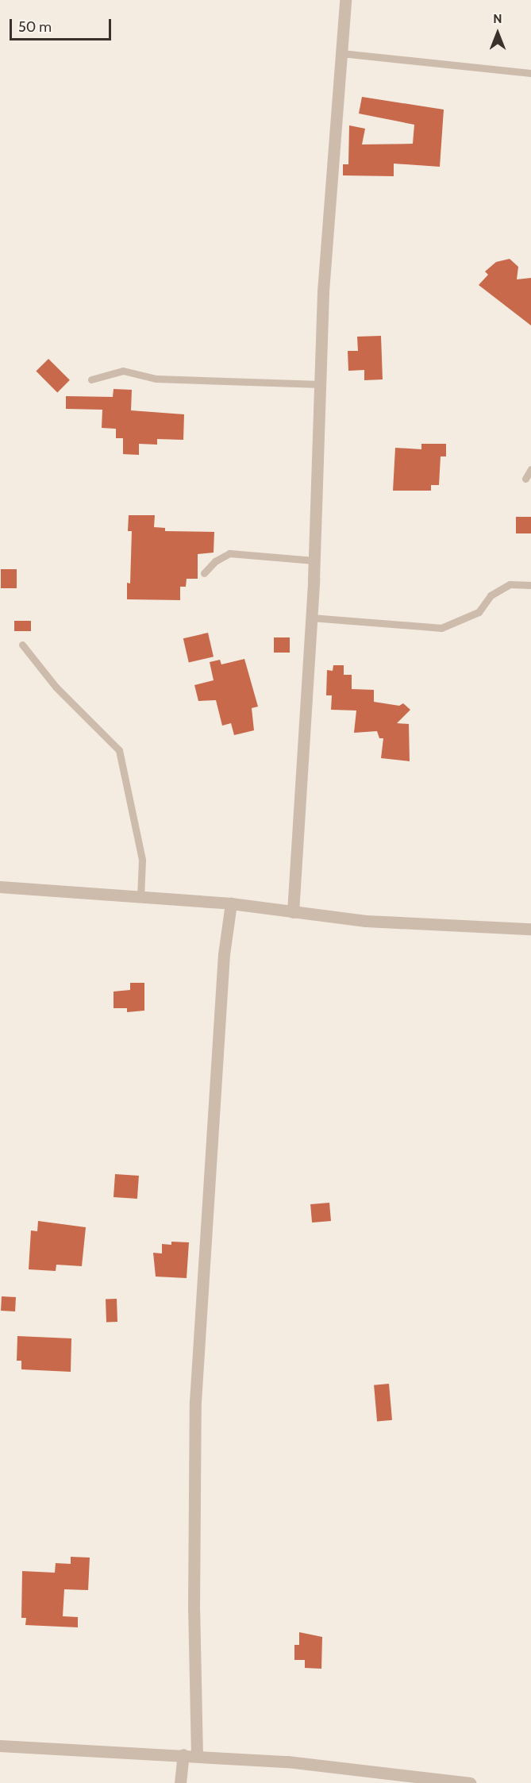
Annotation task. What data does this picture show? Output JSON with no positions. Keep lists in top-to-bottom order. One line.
{"scale_bar":"50 m","north":"top"}
